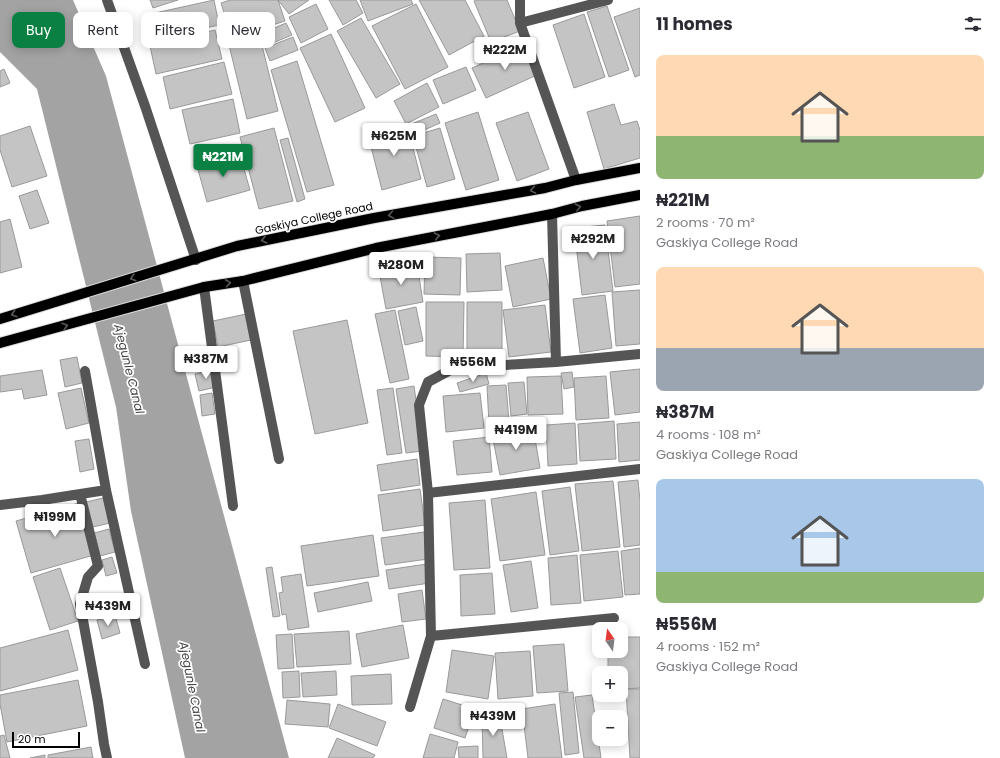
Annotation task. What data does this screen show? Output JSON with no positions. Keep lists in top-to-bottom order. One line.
{"streets":{"main road":["Gaskiya College Road"]},"water":["Ajegunle Canal"],"scale_bar":"20 m","north":"top","page":{"heading":"11 homes","chip":["Buy","Rent","Filters","New"],"price":["₦222M","₦625M","₦221M","₦292M","₦280M","₦387M","₦556M","₦419M","₦199M","₦439M","₦439M"],"list":[{"name":"₦221M","note":"2 rooms · 70 m² · Gaskiya College Road"},{"name":"₦387M","note":"4 rooms · 108 m² · Gaskiya College Road"},{"name":"₦556M","note":"4 rooms · 152 m² · Gaskiya College Road"}],"map_buttons":["+","−"],"scale":"20 m"}}
